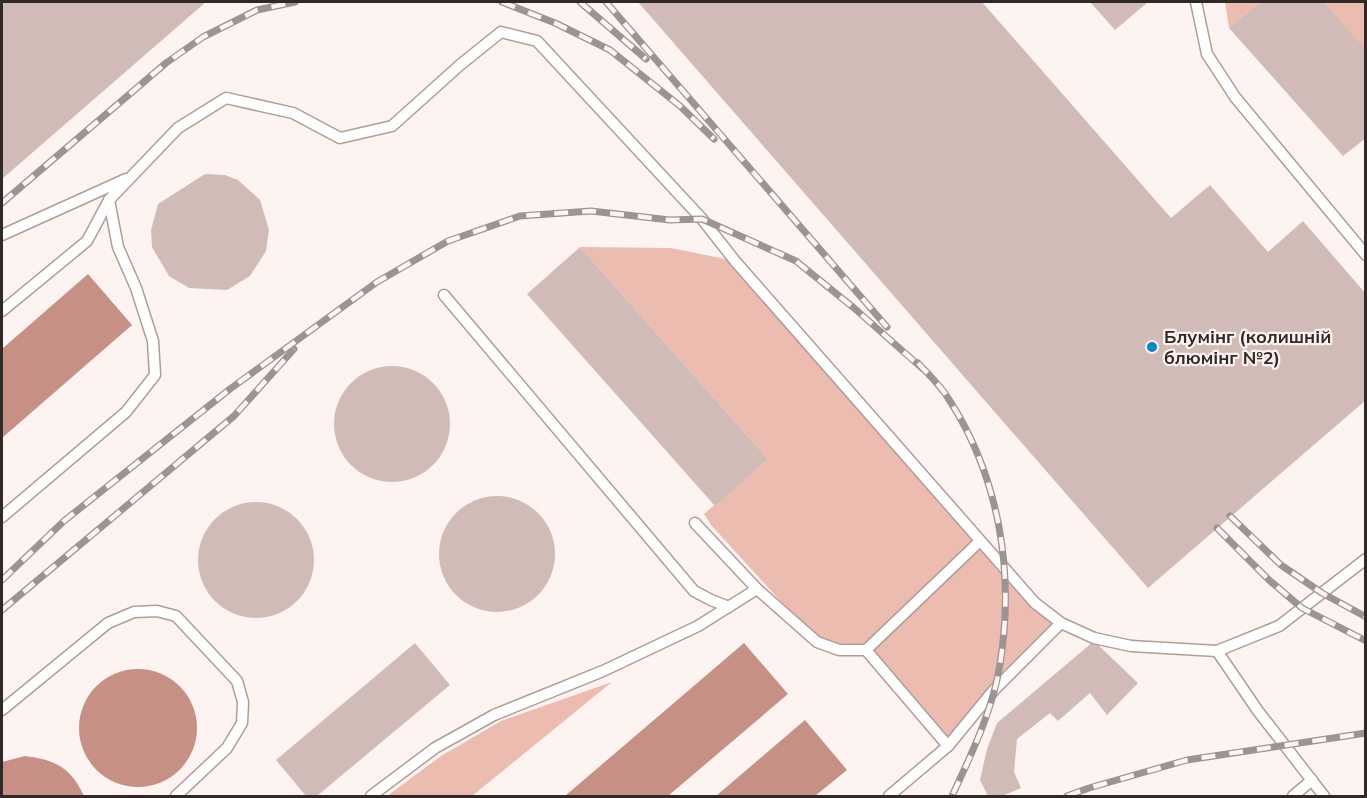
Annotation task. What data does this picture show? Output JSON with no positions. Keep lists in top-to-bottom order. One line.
{"places":["Блумінг (колишній блюмінг №2)"]}
